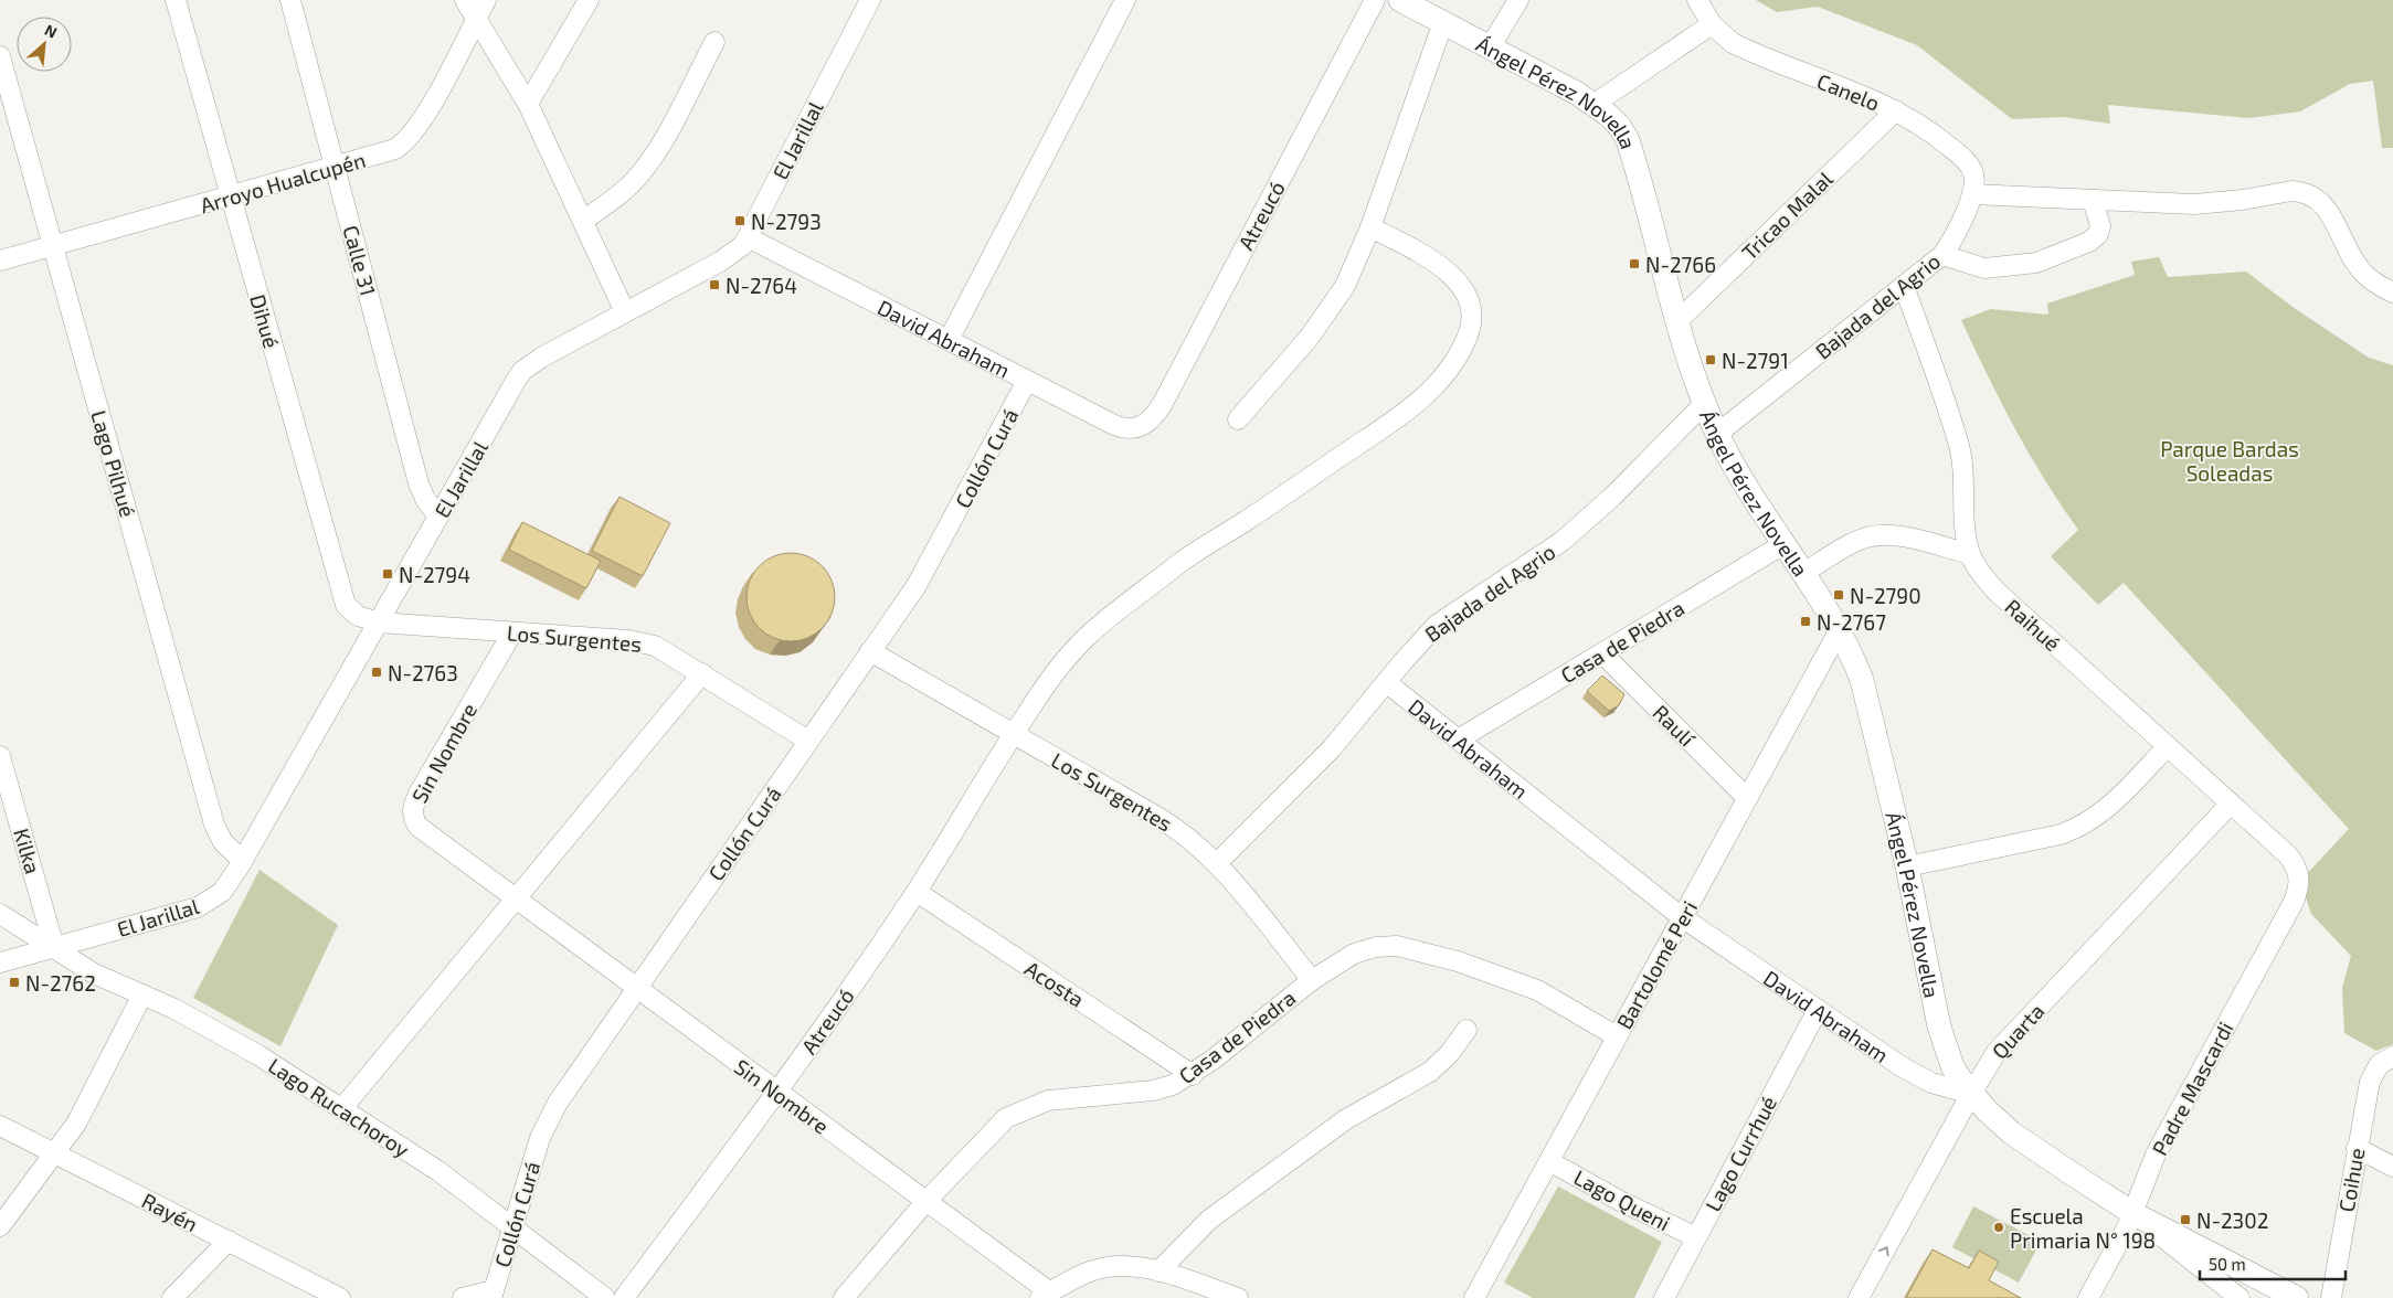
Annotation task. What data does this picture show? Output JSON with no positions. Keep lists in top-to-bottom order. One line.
{"streets":{"main road":["Ángel Pérez Novella","David Abraham"],"street":["Canelo","El Jarillal","Arroyo Hualcupén","Atreucó","Tricao Malal","Calle 31","Bajada del Agrio","Dihué","Collón Curá","Lago Pilhué","Raihué","Los Surgentes","Casa de Piedra","Raulí","Sin Nombre","Kilka","Bartolomé Peri","Acosta","Quarta","Padre Mascardi","Lago Rucachoroy","Lago Currhué","Coihue","Lago Queni","Rayén"]},"crossings":[["Canelo","Tricao Malal"],["Canelo","Bajada del Agrio"],["Ángel Pérez Novella","Tricao Malal"],["Ángel Pérez Novella","Bajada del Agrio"],["Ángel Pérez Novella","David Abraham"],["Ángel Pérez Novella","Casa de Piedra"],["Ángel Pérez Novella","Bartolomé Peri"],["Ángel Pérez Novella","Quarta"],["El Jarillal","Calle 31"],["El Jarillal","Dihué"],["El Jarillal","David Abraham"],["El Jarillal","Lago Pilhué"],["El Jarillal","Los Surgentes"],["El Jarillal","Kilka"],["El Jarillal","Lago Rucachoroy"],["Arroyo Hualcupén","Calle 31"],["Arroyo Hualcupén","Dihué"],["Arroyo Hualcupén","Lago Pilhué"],["Atreucó","David Abraham"],["Atreucó","Los Surgentes"],["Atreucó","Sin Nombre"],["Atreucó","Acosta"],["Bajada del Agrio","David Abraham"],["Bajada del Agrio","Raihué"],["Bajada del Agrio","Los Surgentes"],["Dihué","Los Surgentes"],["David Abraham","Collón Curá"],["David Abraham","Casa de Piedra"],["David Abraham","Bartolomé Peri"],["David Abraham","Quarta"],["David Abraham","Padre Mascardi"],["David Abraham","Lago Currhué"],["Collón Curá","Los Surgentes"],["Collón Curá","Sin Nombre"],["Collón Curá","Lago Rucachoroy"],["Raihué","Quarta"],["Raihué","Padre Mascardi"],["Los Surgentes","Casa de Piedra"],["Los Surgentes","Sin Nombre"],["Casa de Piedra","Raulí"],["Casa de Piedra","Sin Nombre"],["Casa de Piedra","Bartolomé Peri"],["Casa de Piedra","Acosta"],["Raulí","Bartolomé Peri"],["Kilka","Lago Rucachoroy"],["Bartolomé Peri","Lago Queni"],["Lago Currhué","Lago Queni"]],"one_way":["Quarta"],"parks":["Parque Bardas Soleadas"],"places":{"transit":["N-2793","N-2766","N-2764","N-2791","N-2794","N-2790","N-2767","N-2763","N-2762","N-2302"],"other":["Escuela Primaria N° 198"]},"scale_bar":"50 m","north":"top right"}
